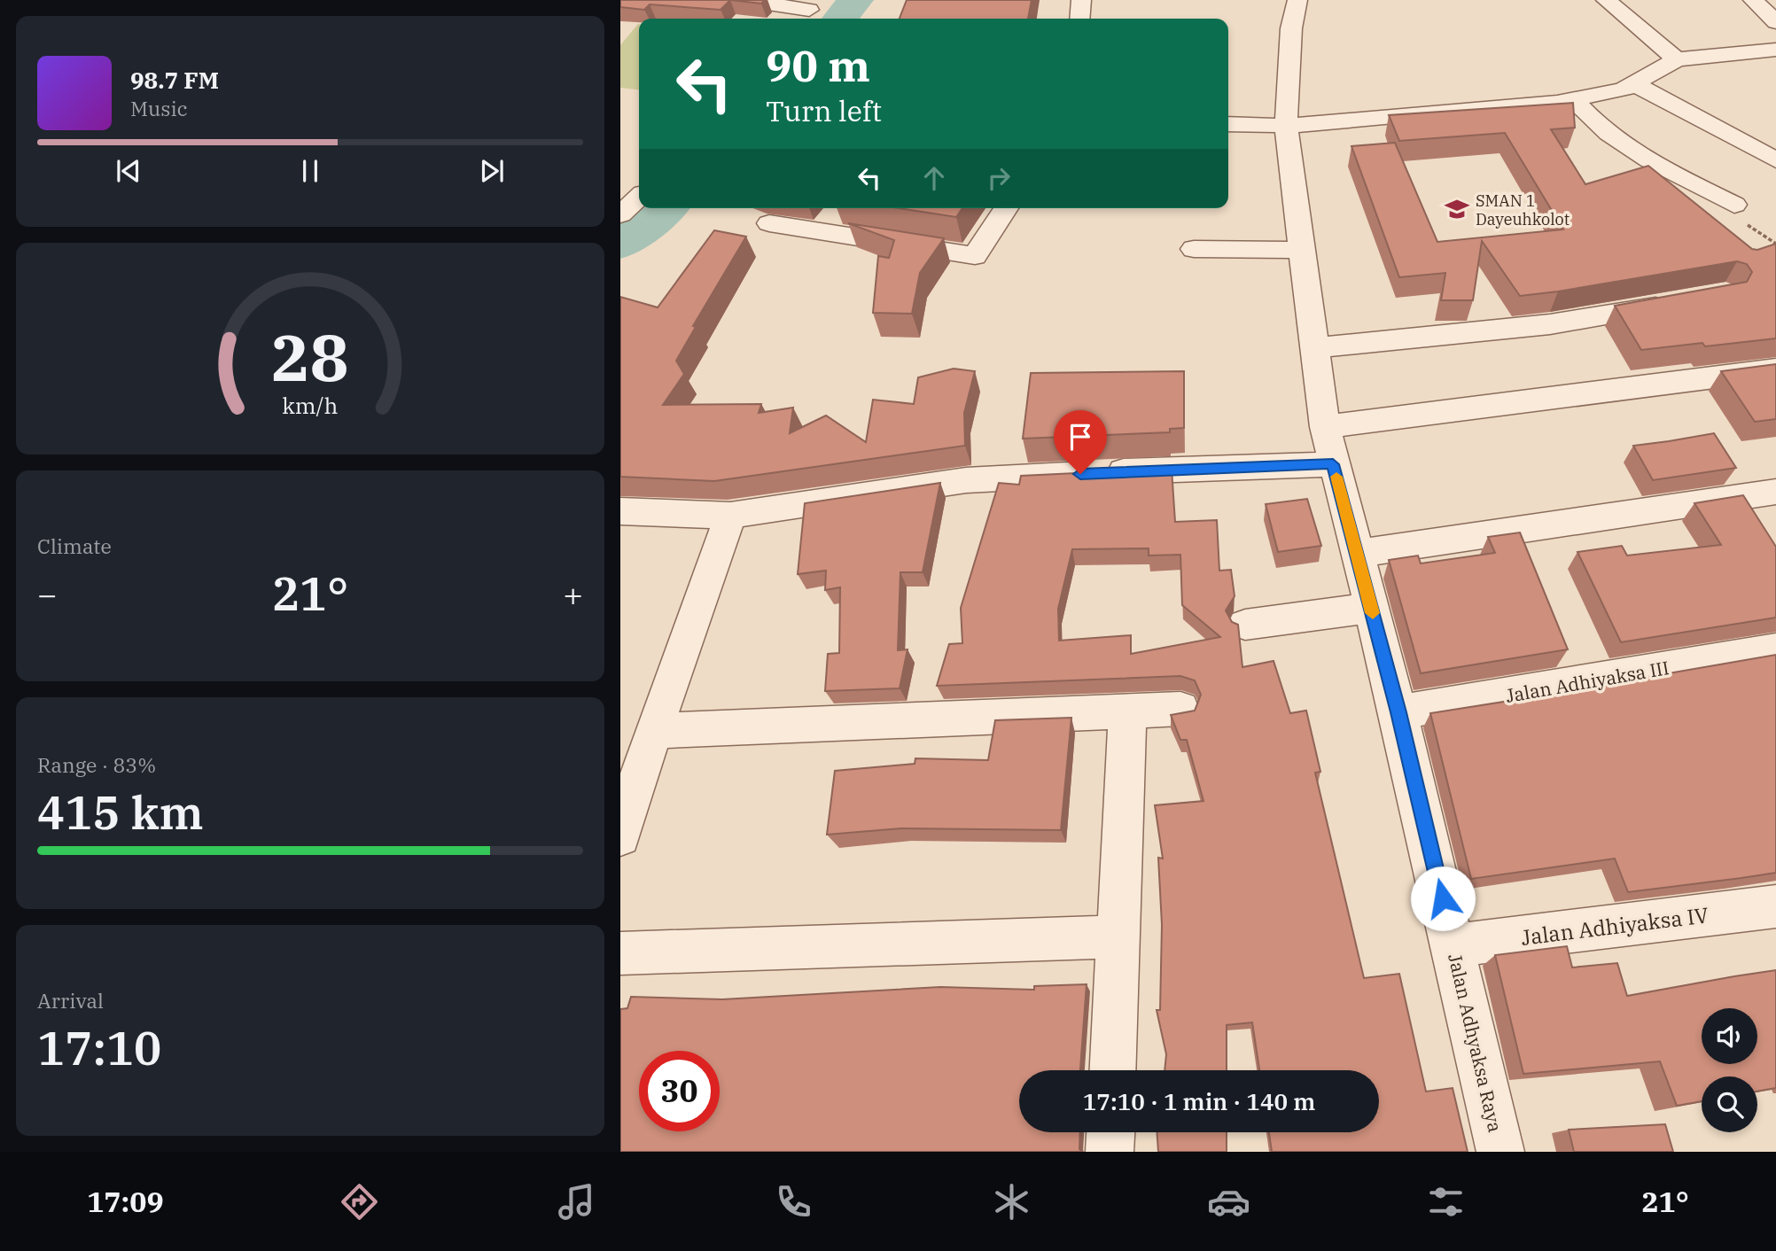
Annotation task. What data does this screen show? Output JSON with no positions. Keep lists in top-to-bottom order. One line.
{"streets":{"street":["Jalan Adhiyaksa III","Jalan Adhiyaksa IV","Jalan Adhyaksa Raya"]},"crossings":[["Jalan Adhiyaksa III","Jalan Adhyaksa Raya"],["Jalan Adhiyaksa IV","Jalan Adhyaksa Raya"]],"places":{"school or university":["SMAN 1 Dayeuhkolot"]},"page":{"turn":["90 m","Turn left"],"song":["98.7 FM","Music"],"tile":["Climate",["Range · 83%","415 km"],["Arrival","17:10"]],"heat":["−","21°","+"],"limit":"30","trip":"17:10 · 1 min · 140 m","tabs":["17:09","21°"],"gauge":["28","km/h"]}}
